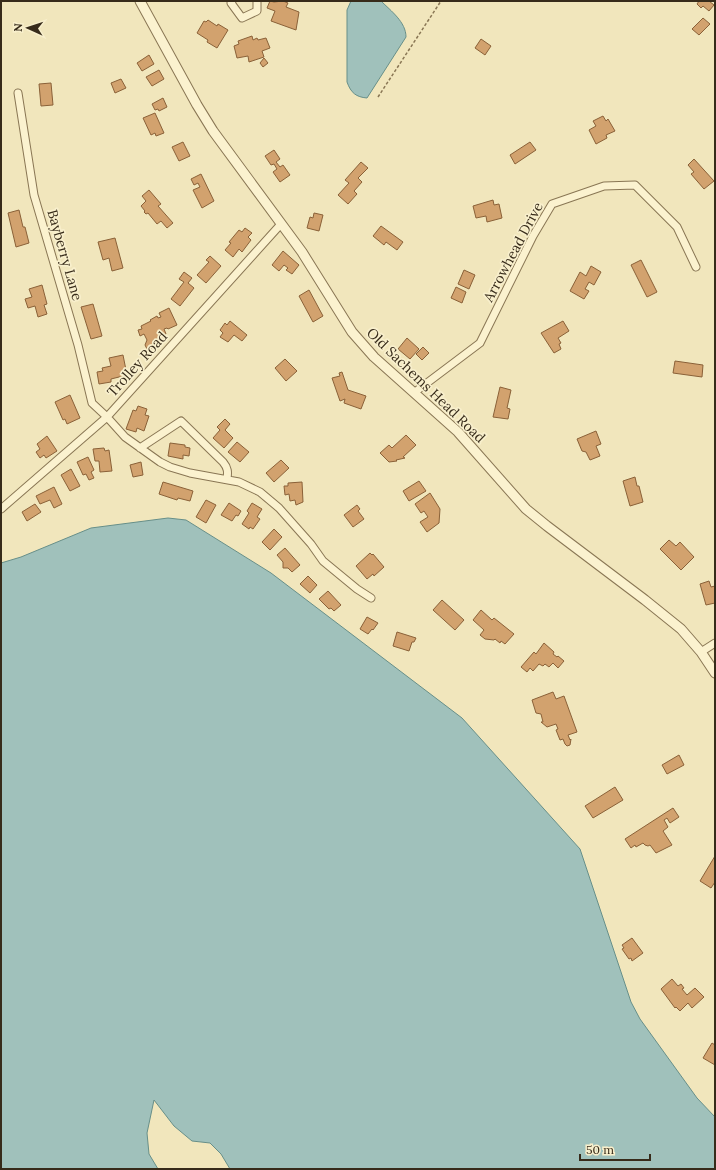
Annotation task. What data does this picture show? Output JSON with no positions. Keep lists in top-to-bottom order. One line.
{"streets":{"street":["Arrowhead Drive","Bayberry Lane","Trolley Road","Old Sachems Head Road"]},"crossings":[["Arrowhead Drive","Old Sachems Head Road"],["Bayberry Lane","Trolley Road"],["Trolley Road","Old Sachems Head Road"]],"scale_bar":"50 m","north":"left"}
